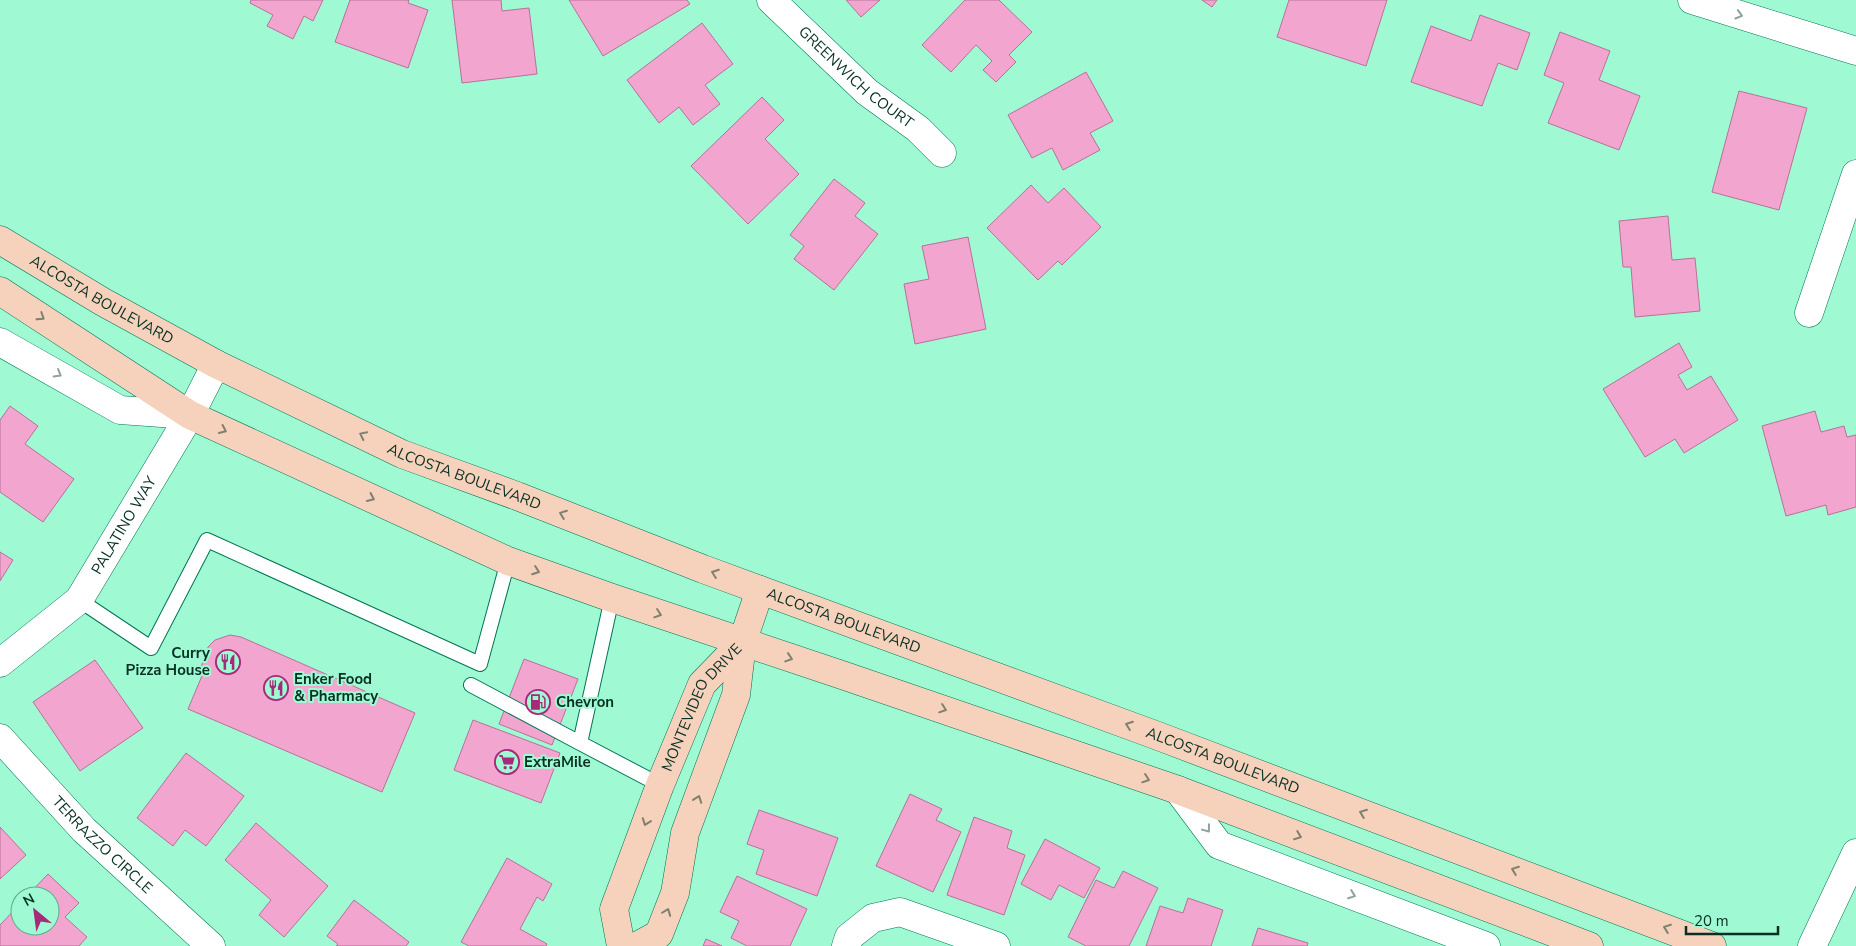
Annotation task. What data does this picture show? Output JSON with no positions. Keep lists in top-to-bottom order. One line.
{"streets":{"main road":["ALCOSTA BOULEVARD","MONTEVIDEO DRIVE"],"street":["GREENWICH COURT","PALATINO WAY","TERRAZZO CIRCLE"]},"crossings":[["ALCOSTA BOULEVARD","PALATINO WAY"]],"places":{"restaurant":["Curry Pizza House","Enker Food & Pharmacy"],"fuel station":["Chevron"],"supermarket":["ExtraMile"]},"scale_bar":"20 m","north":"top left"}
